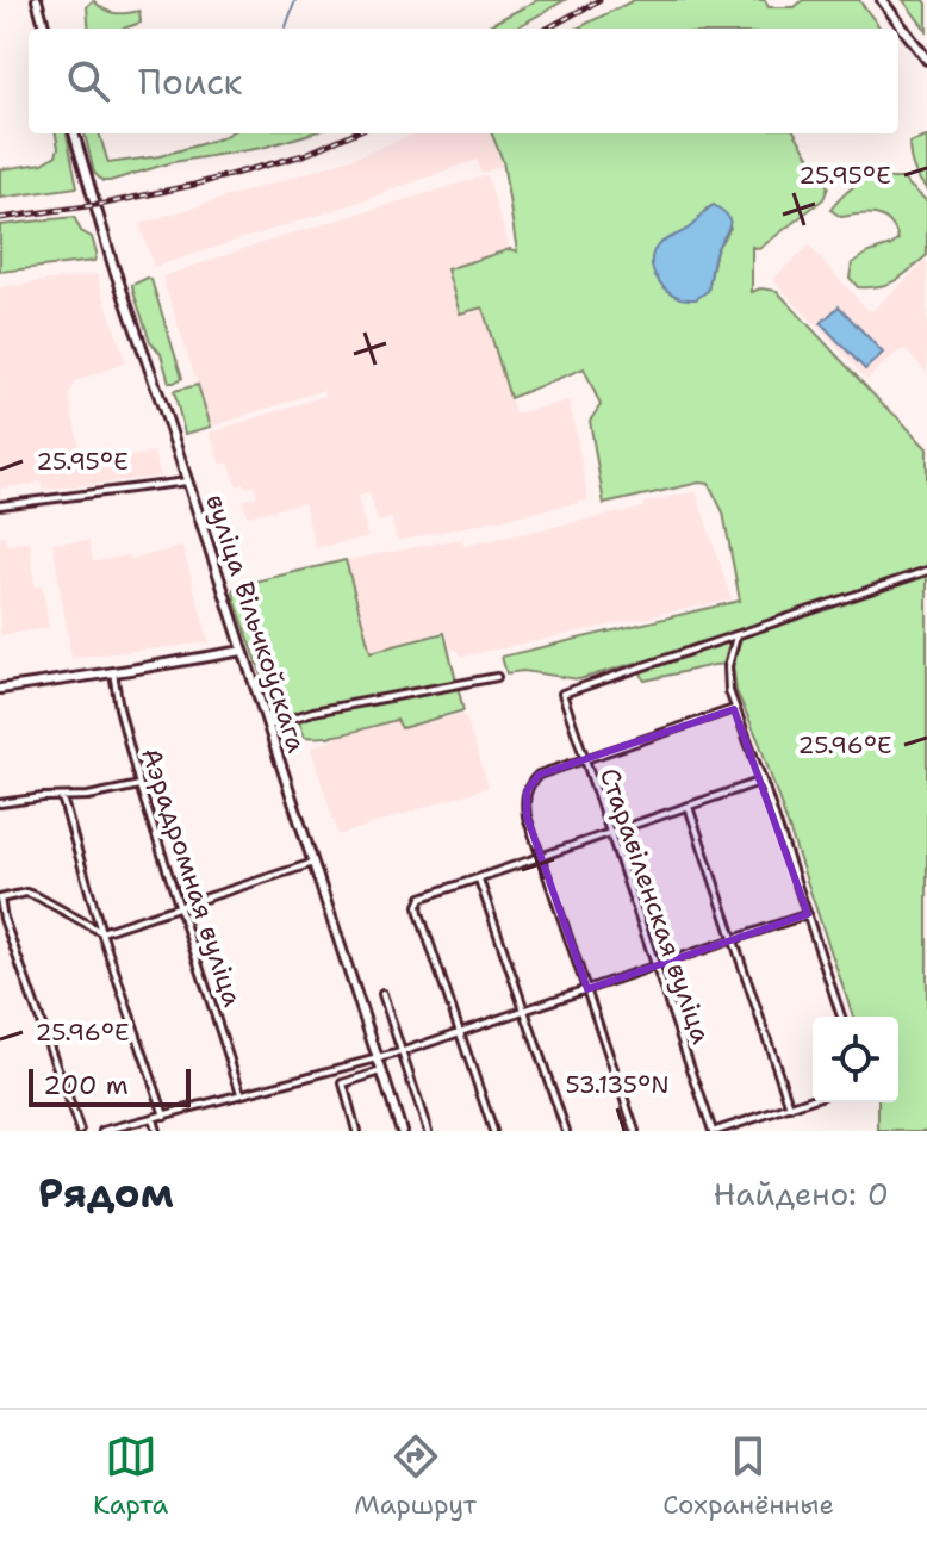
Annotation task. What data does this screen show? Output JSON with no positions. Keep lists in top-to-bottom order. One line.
{"streets":{"main road":["вуліца Вільчкоўскага"],"street":["Аэрадромная вуліца","Старавіленская вуліца"]},"scale_bar":"200 m","page":{"search":"Поиск","scale":"200 m","heading":["Рядом","Найдено: 0"],"nav":["Карта","Маршрут","Сохранённые"]},"coordinates":["25.95°E","25.96°E","53.135°N"]}
